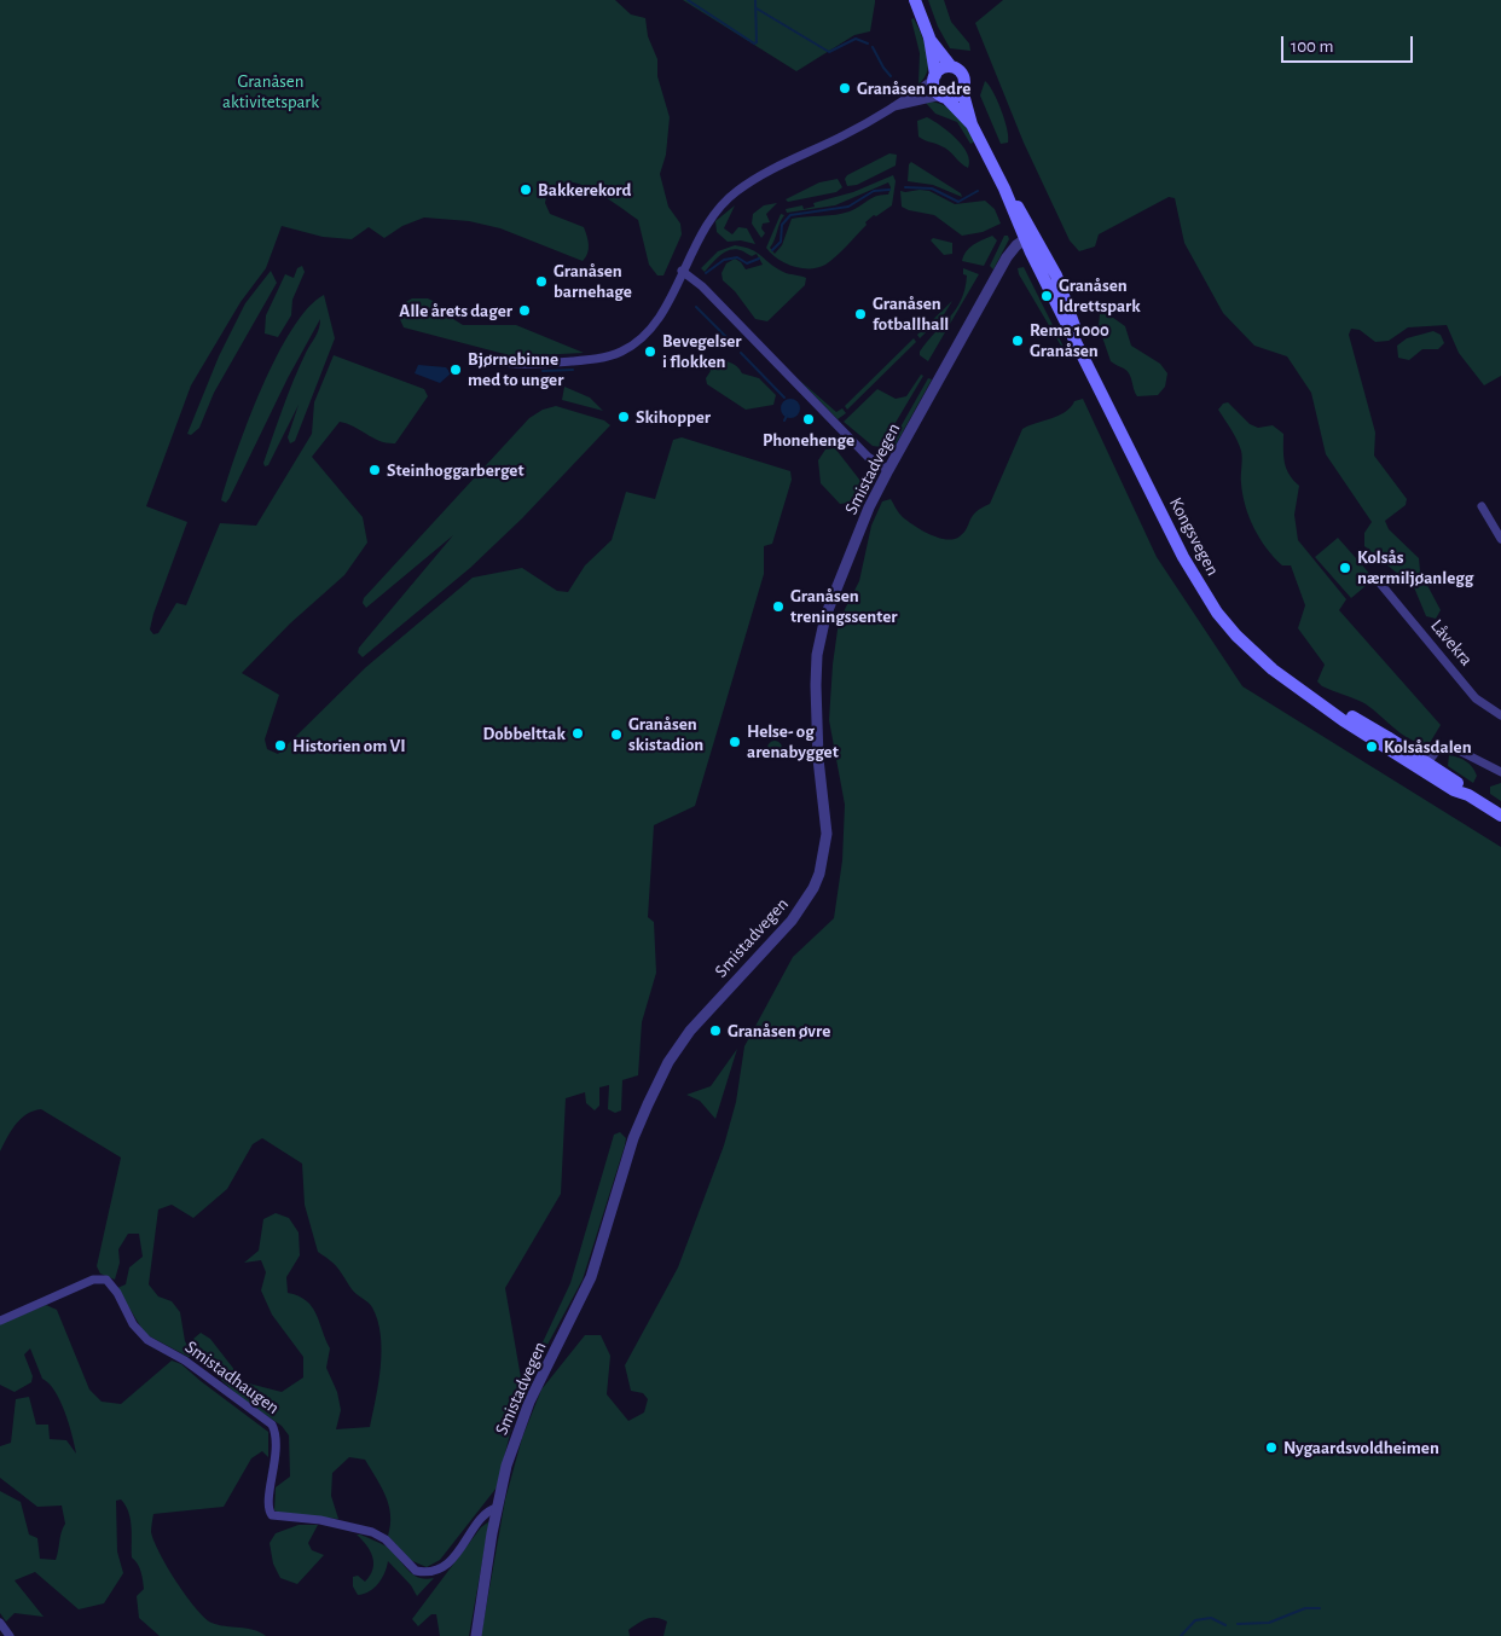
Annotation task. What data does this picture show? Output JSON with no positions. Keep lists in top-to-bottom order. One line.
{"streets":{"main road":["Kongsvegen"],"street":["Smistadvegen","Låvekra","Smistadhaugen"]},"crossings":[["Smistadvegen","Kongsvegen"],["Smistadvegen","Smistadhaugen"]],"parks":["Granåsen aktivitetspark"],"places":["Granåsen nedre","Bakkerekord","Granåsen barnehage","Granåsen Idrettspark","Alle årets dager","Granåsen fotballhall","Rema 1000 Granåsen","Bevegelser i flokken","Bjørnebinne med to unger","Skihopper","Phonehenge","Steinhoggarberget","Kolsås nærmiljøanlegg","Granåsen treningssenter","Dobbelttak","Granåsen skistadion","Helse- og arenabygget","Historien om VI","Kolsåsdalen","Granåsen øvre","Nygaardsvoldheimen"],"scale_bar":"100 m"}
